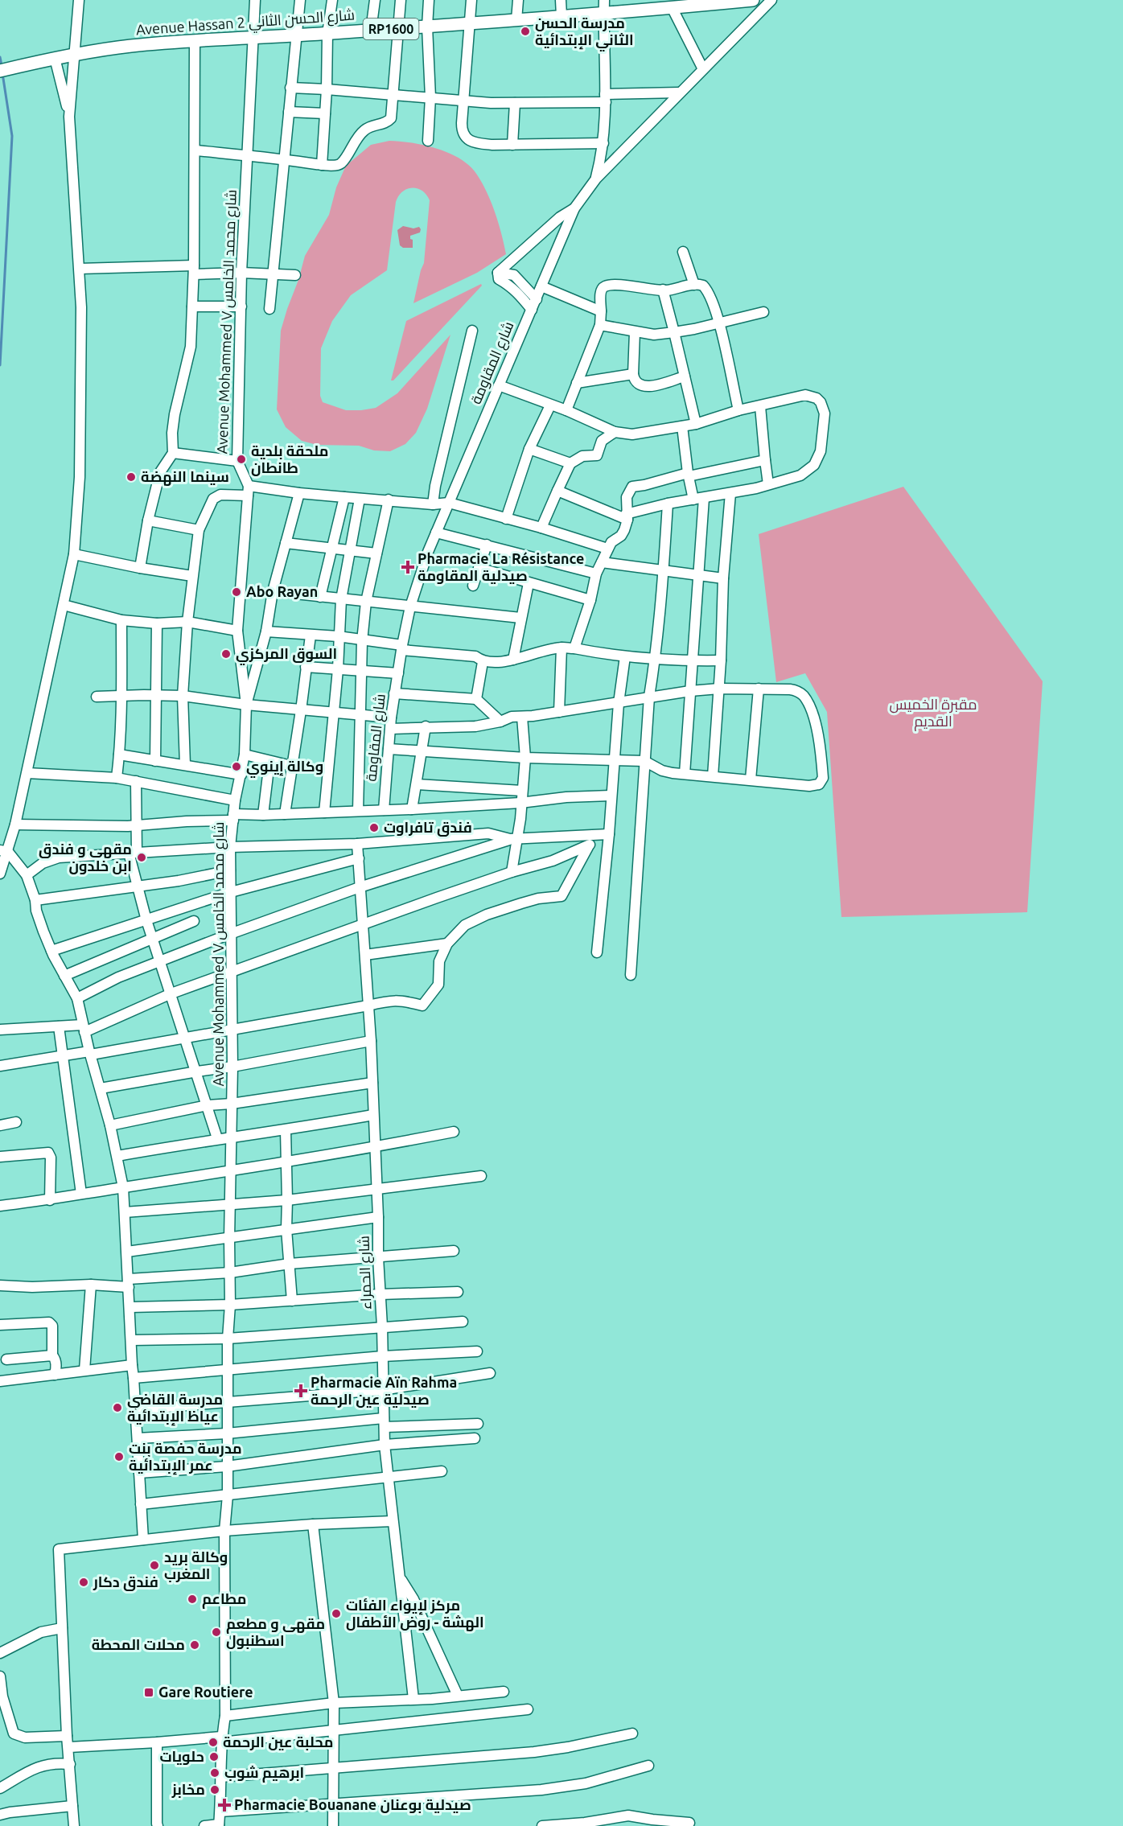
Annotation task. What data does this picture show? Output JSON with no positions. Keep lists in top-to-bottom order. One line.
{"streets":{"main road":["Avenue Hassan 2 شارع الحسن الثاني","RP1600"],"street":["Avenue Mohammed V شارع محمد الخامس","شارع المقاومة","شارع الحمراء"]},"crossings":[["Avenue Hassan 2 شارع الحسن الثاني","Avenue Mohammed V شارع محمد الخامس"]],"parks":["مقبرة الخميس القديم"],"places":{"other":["مدرسة الحسن الثاني الإبتدائية","ملحقة بلدية طانطان","سينما النهضة","Abo Rayan","السوق المركزي","وكالة إينوي","فندق تافراوت","مقهى و فندق ابن خلدون","مدرسة القاضي عياظ الإبتدائية","مدرسة حفصة بنت عمر الإبتدائية","وكالة بريد المغرب","فندق دكار","مطاعم","مركز لإيواء الفئات الهشة - روض الأطفال","مقهى و مطعم اسطنبول","محلات المحطة","محلبة عين الرحمة","حلويات","ابرهيم شوب","مخابز"],"health":["Pharmacie La Résistance صيدلية المقاومة","Pharmacie Aïn Rahma صيدلية عين الرحمة","Pharmacie Bouanane صيدلية بوعنان"],"transit":["Gare Routiere"]}}
